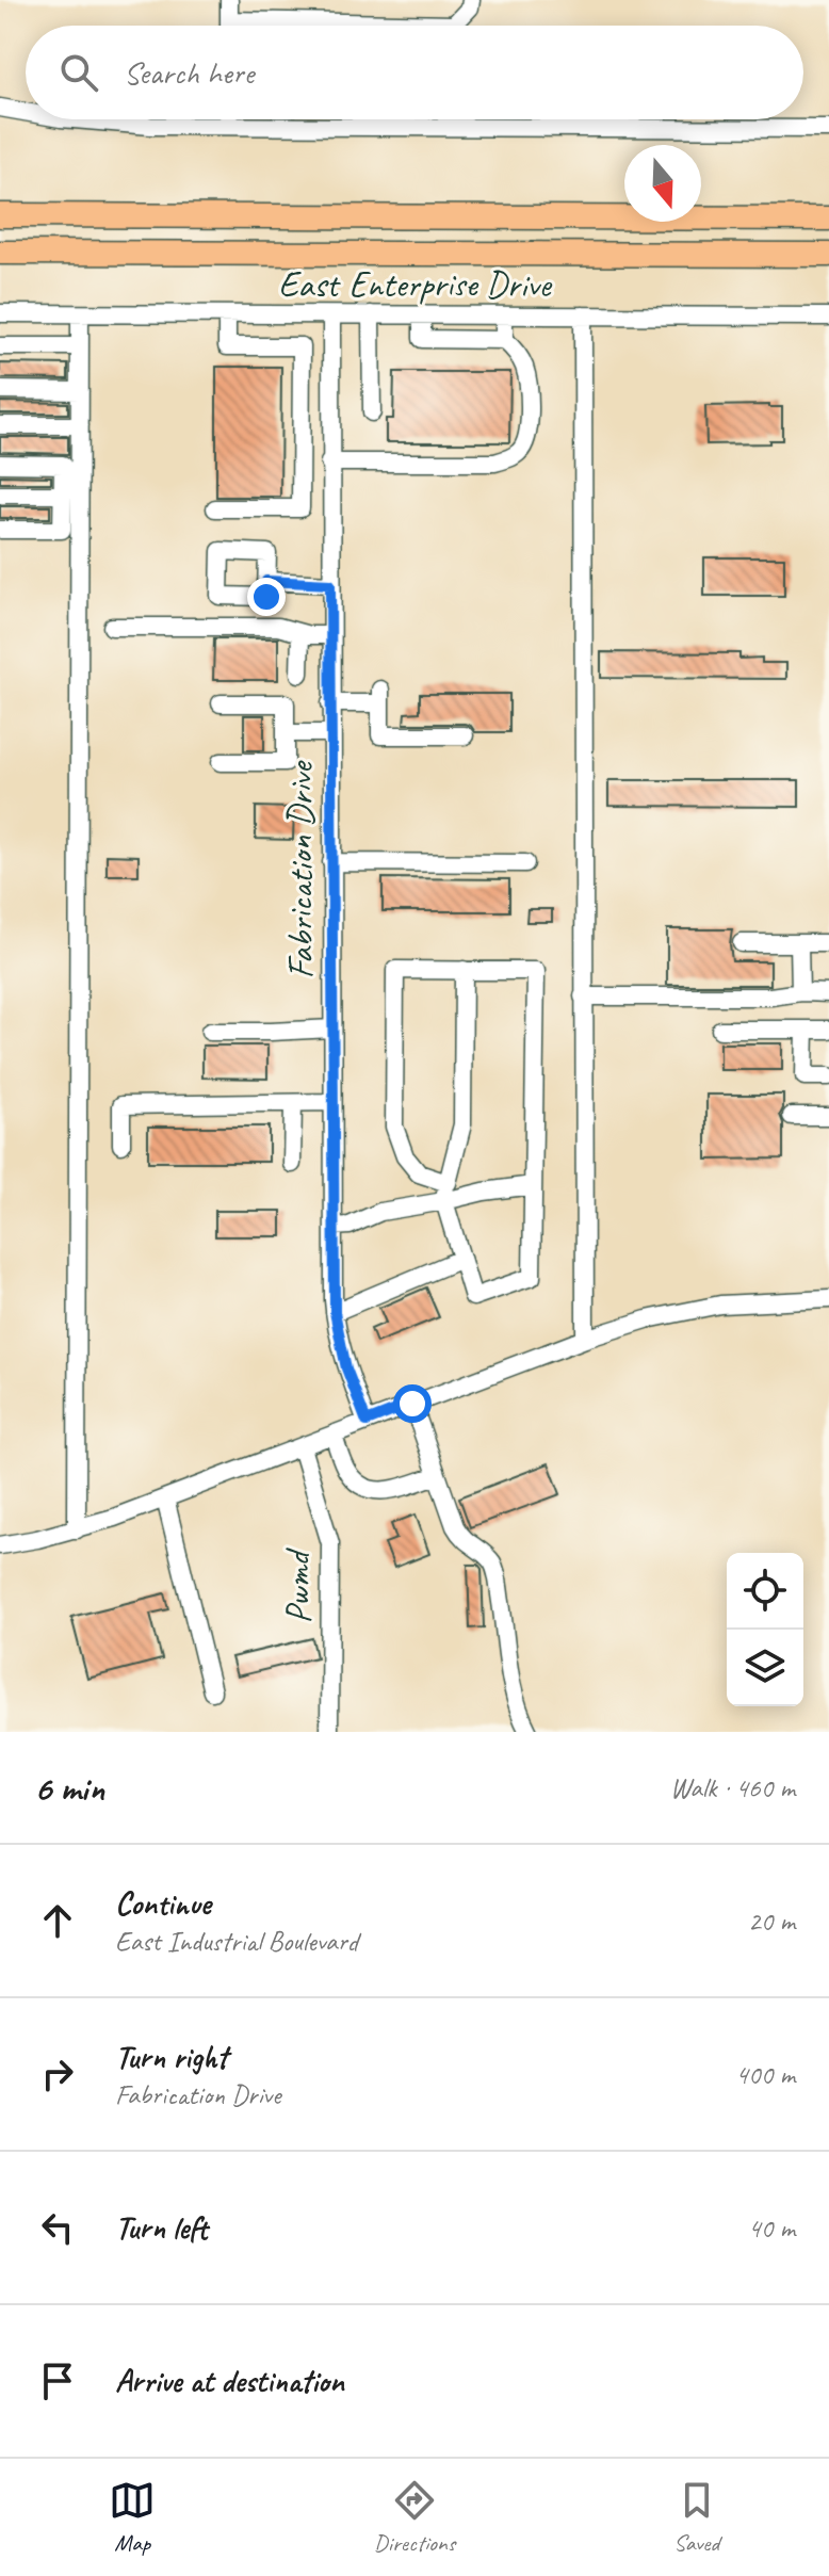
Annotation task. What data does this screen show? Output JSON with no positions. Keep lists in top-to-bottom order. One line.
{"streets":{"street":["East Enterprise Drive","Fabrication Drive","Pwmd"]},"crossings":[["East Enterprise Drive","Fabrication Drive"]],"north":"bottom","page":{"search":"Search here","heading":["6 min","Walk · 460 m"],"list":[["Continue","East Industrial Boulevard","20 m"],["Turn right","Fabrication Drive","400 m"],["Turn left","40 m"],"Arrive at destination"],"nav":["Map","Directions","Saved"]}}
